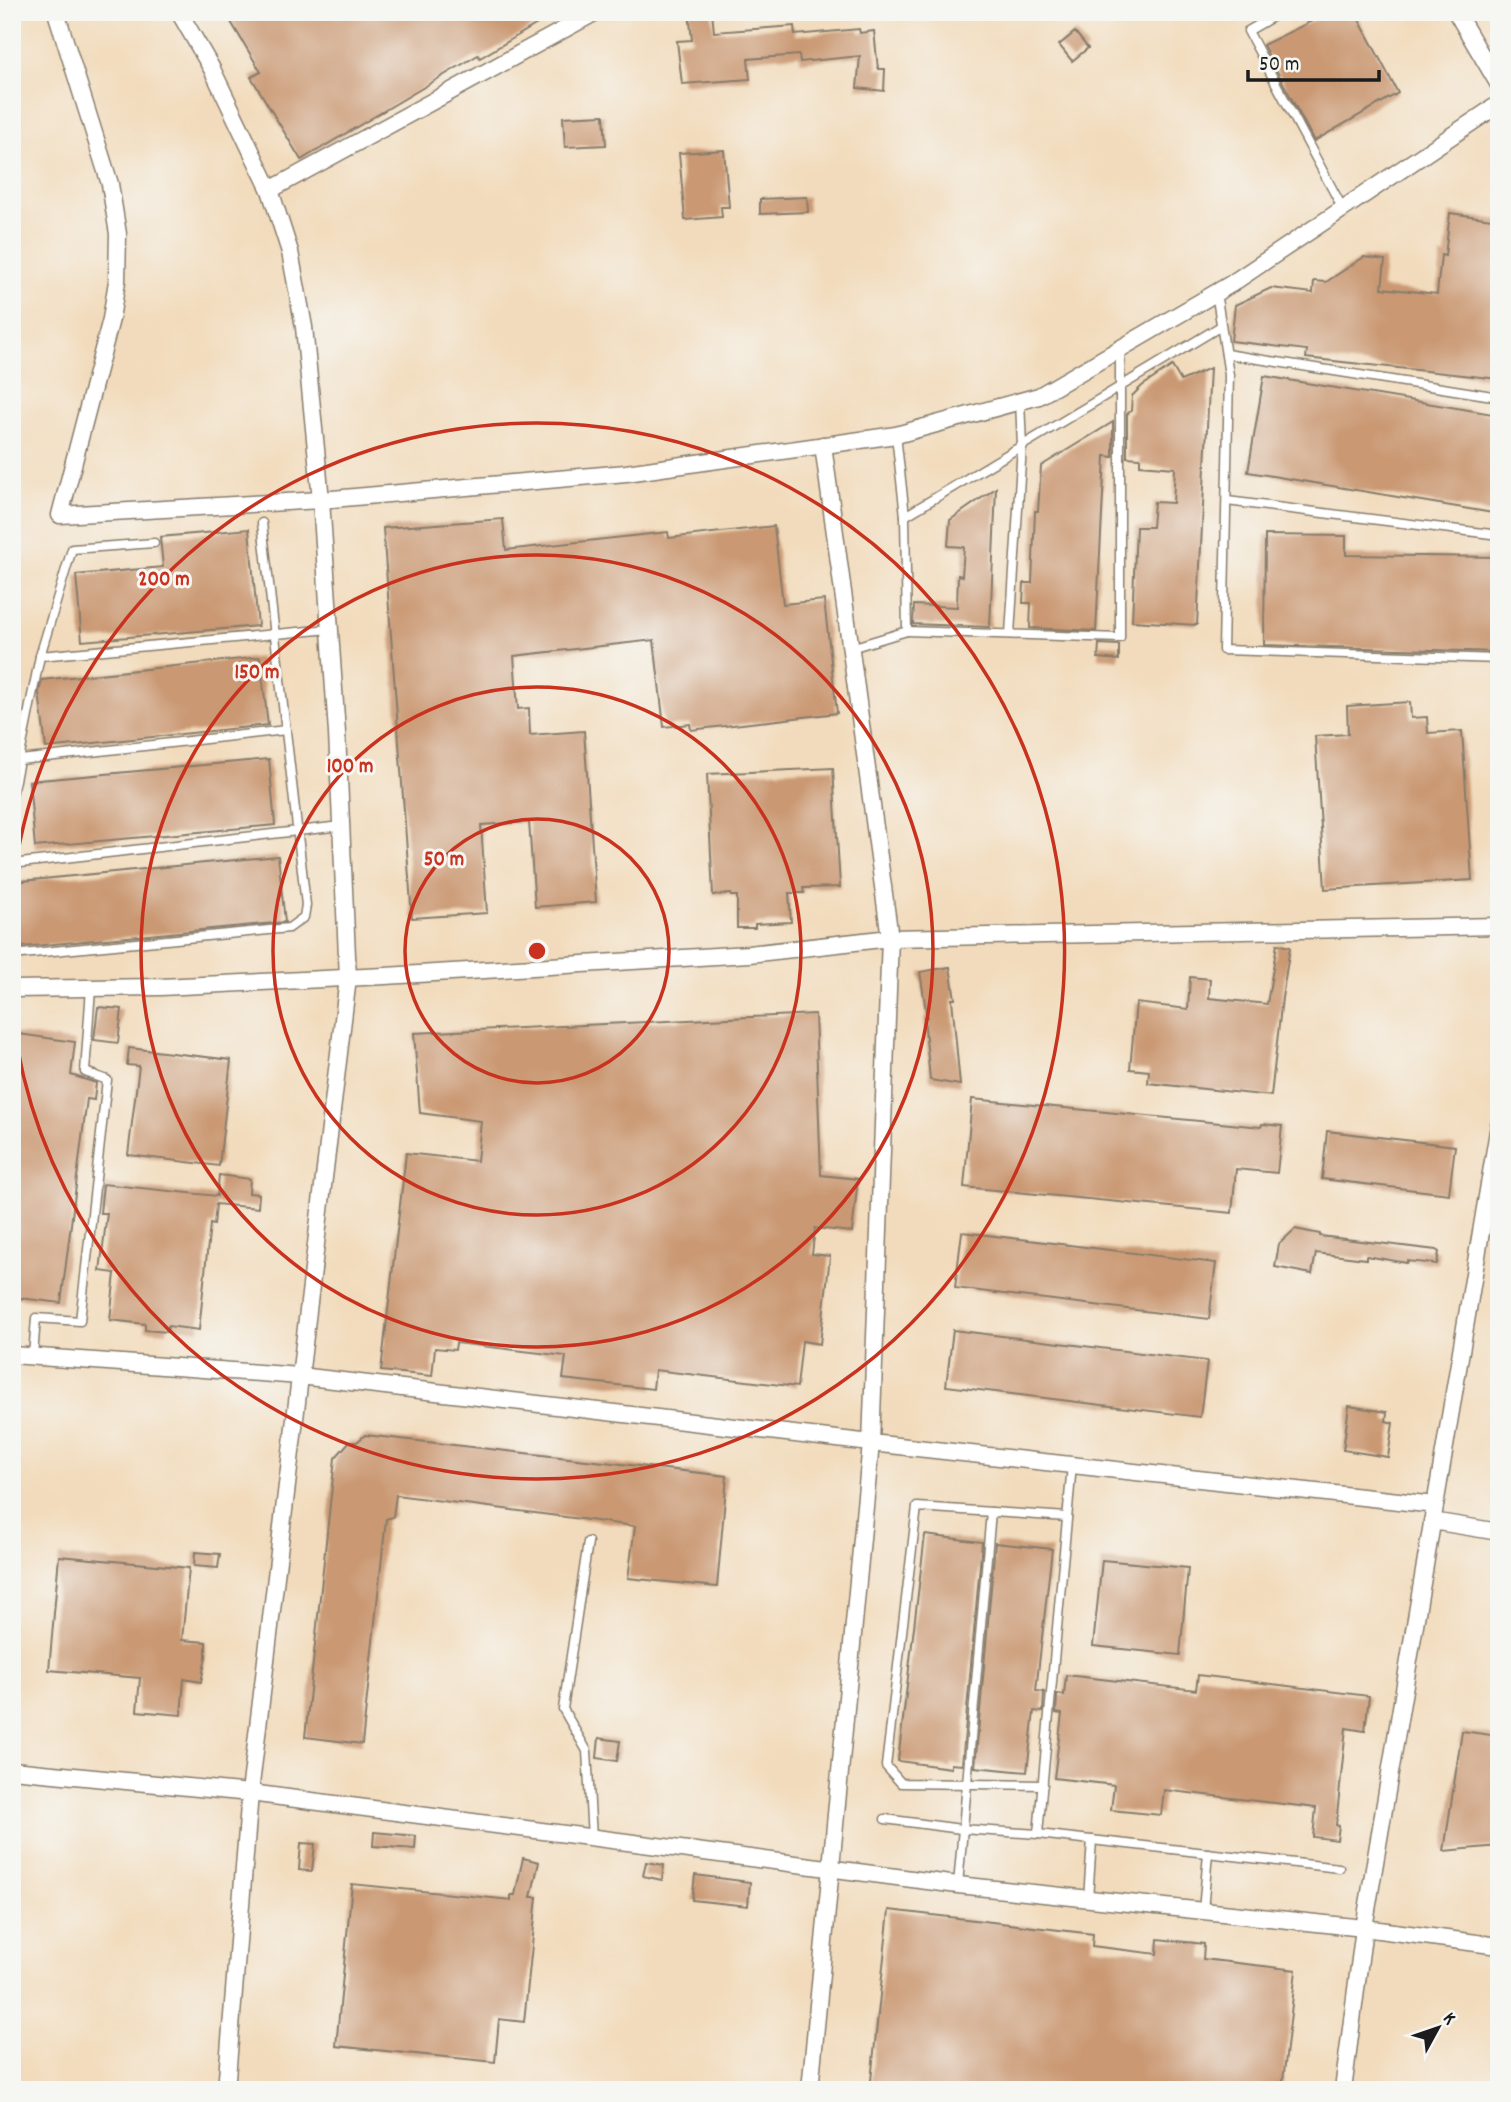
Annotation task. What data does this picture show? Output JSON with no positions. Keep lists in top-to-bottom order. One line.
{"scale_bar":"50 m","north":"top right","rings":["200 m","150 m","100 m","50 m"]}
